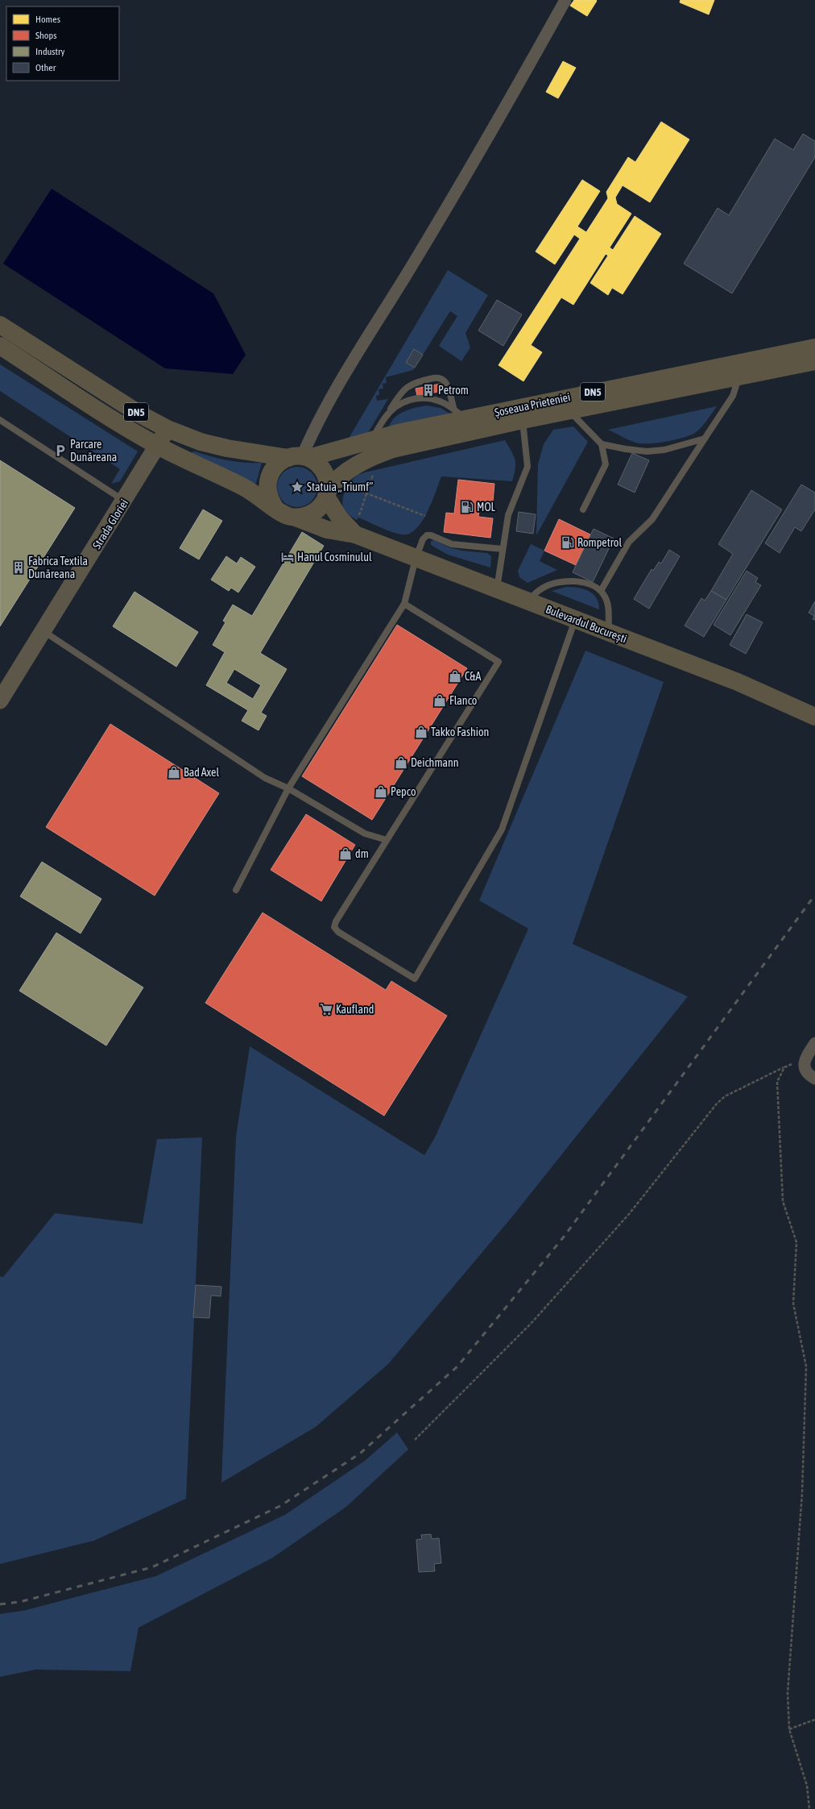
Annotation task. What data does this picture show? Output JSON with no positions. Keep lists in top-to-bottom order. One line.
{"streets":{"main road":["DN5","Șoseaua Prieteniei","Strada Gloriei","Bulevardul București"]},"crossings":[["DN5","Șoseaua Prieteniei"],["DN5","Strada Gloriei"]],"places":{"building":["Petrom","Fabrica Textila Dunăreana"],"parking":["Parcare Dunăreana"],"place":["Statuia „Triumf”"],"fuel station":["MOL","Rompetrol"],"hotel":["Hanul Cosminulul"],"shop":["C&A","Flanco","Takko Fashion","Deichmann","Bad Axel","Pepco","dm"],"supermarket":["Kaufland"]},"legend":["Homes","Shops","Industry","Other"]}
